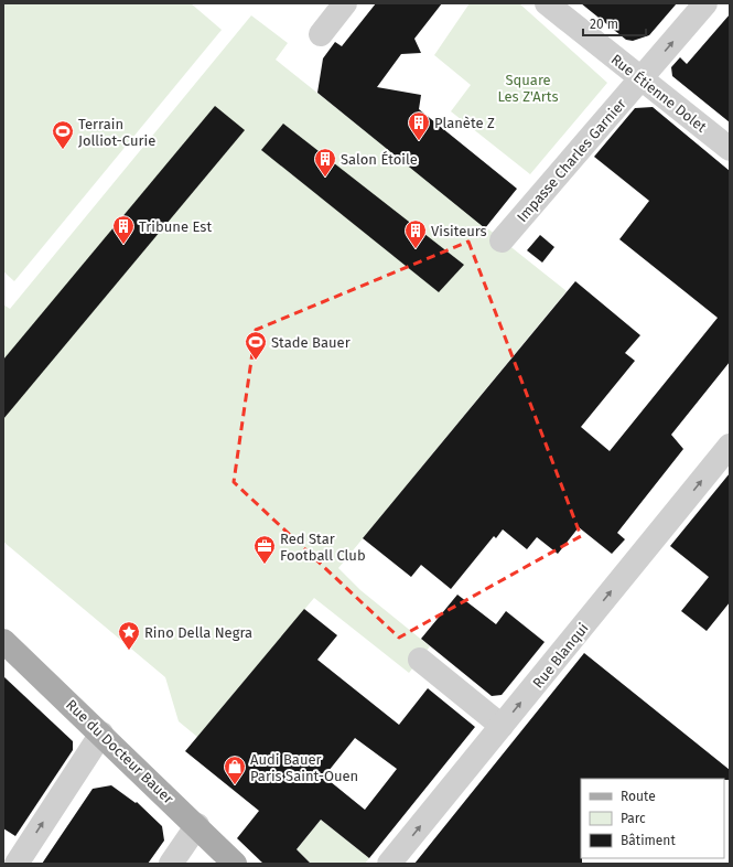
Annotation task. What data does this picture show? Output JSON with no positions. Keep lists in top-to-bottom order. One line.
{"streets":{"main road":["Rue du Docteur Bauer"],"street":["Rue Étienne Dolet","Impasse Charles Garnier","Rue Blanqui"]},"crossings":[["Rue Étienne Dolet","Impasse Charles Garnier"]],"one_way":["Rue Blanqui"],"parks":["Square Les Z'Arts"],"places":{"building":["Planète Z","Salon Étoile","Tribune Est","Visiteurs"],"sports":["Terrain Jolliot-Curie","Stade Bauer"],"office":["Red Star Football Club"],"place":["Rino Della Negra"],"shop":["Audi Bauer Paris Saint-Ouen"]},"legend":["Route","Parc","Bâtiment"],"scale_bar":"20 m"}
